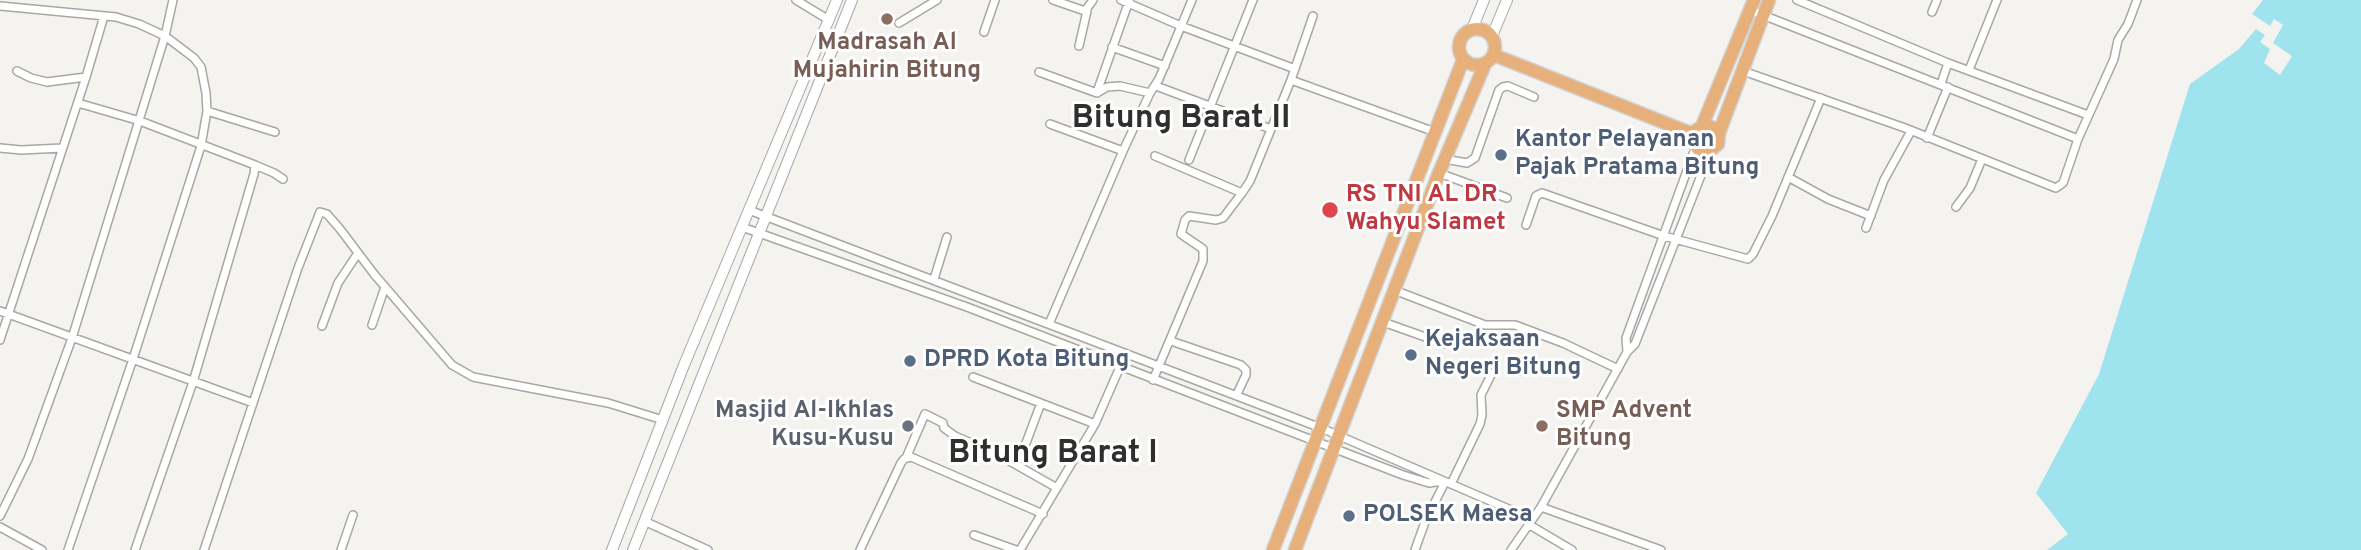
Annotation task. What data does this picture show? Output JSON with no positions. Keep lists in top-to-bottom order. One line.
{"districts":["Bitung Barat II","Bitung Barat I"],"places":["Madrasah Al Mujahirin Bitung","Kantor Pelayanan Pajak Pratama Bitung","RS TNI AL DR Wahyu Slamet","Kejaksaan Negeri Bitung","DPRD Kota Bitung","Masjid Al-Ikhlas Kusu-Kusu","SMP Advent Bitung","POLSEK Maesa"]}
